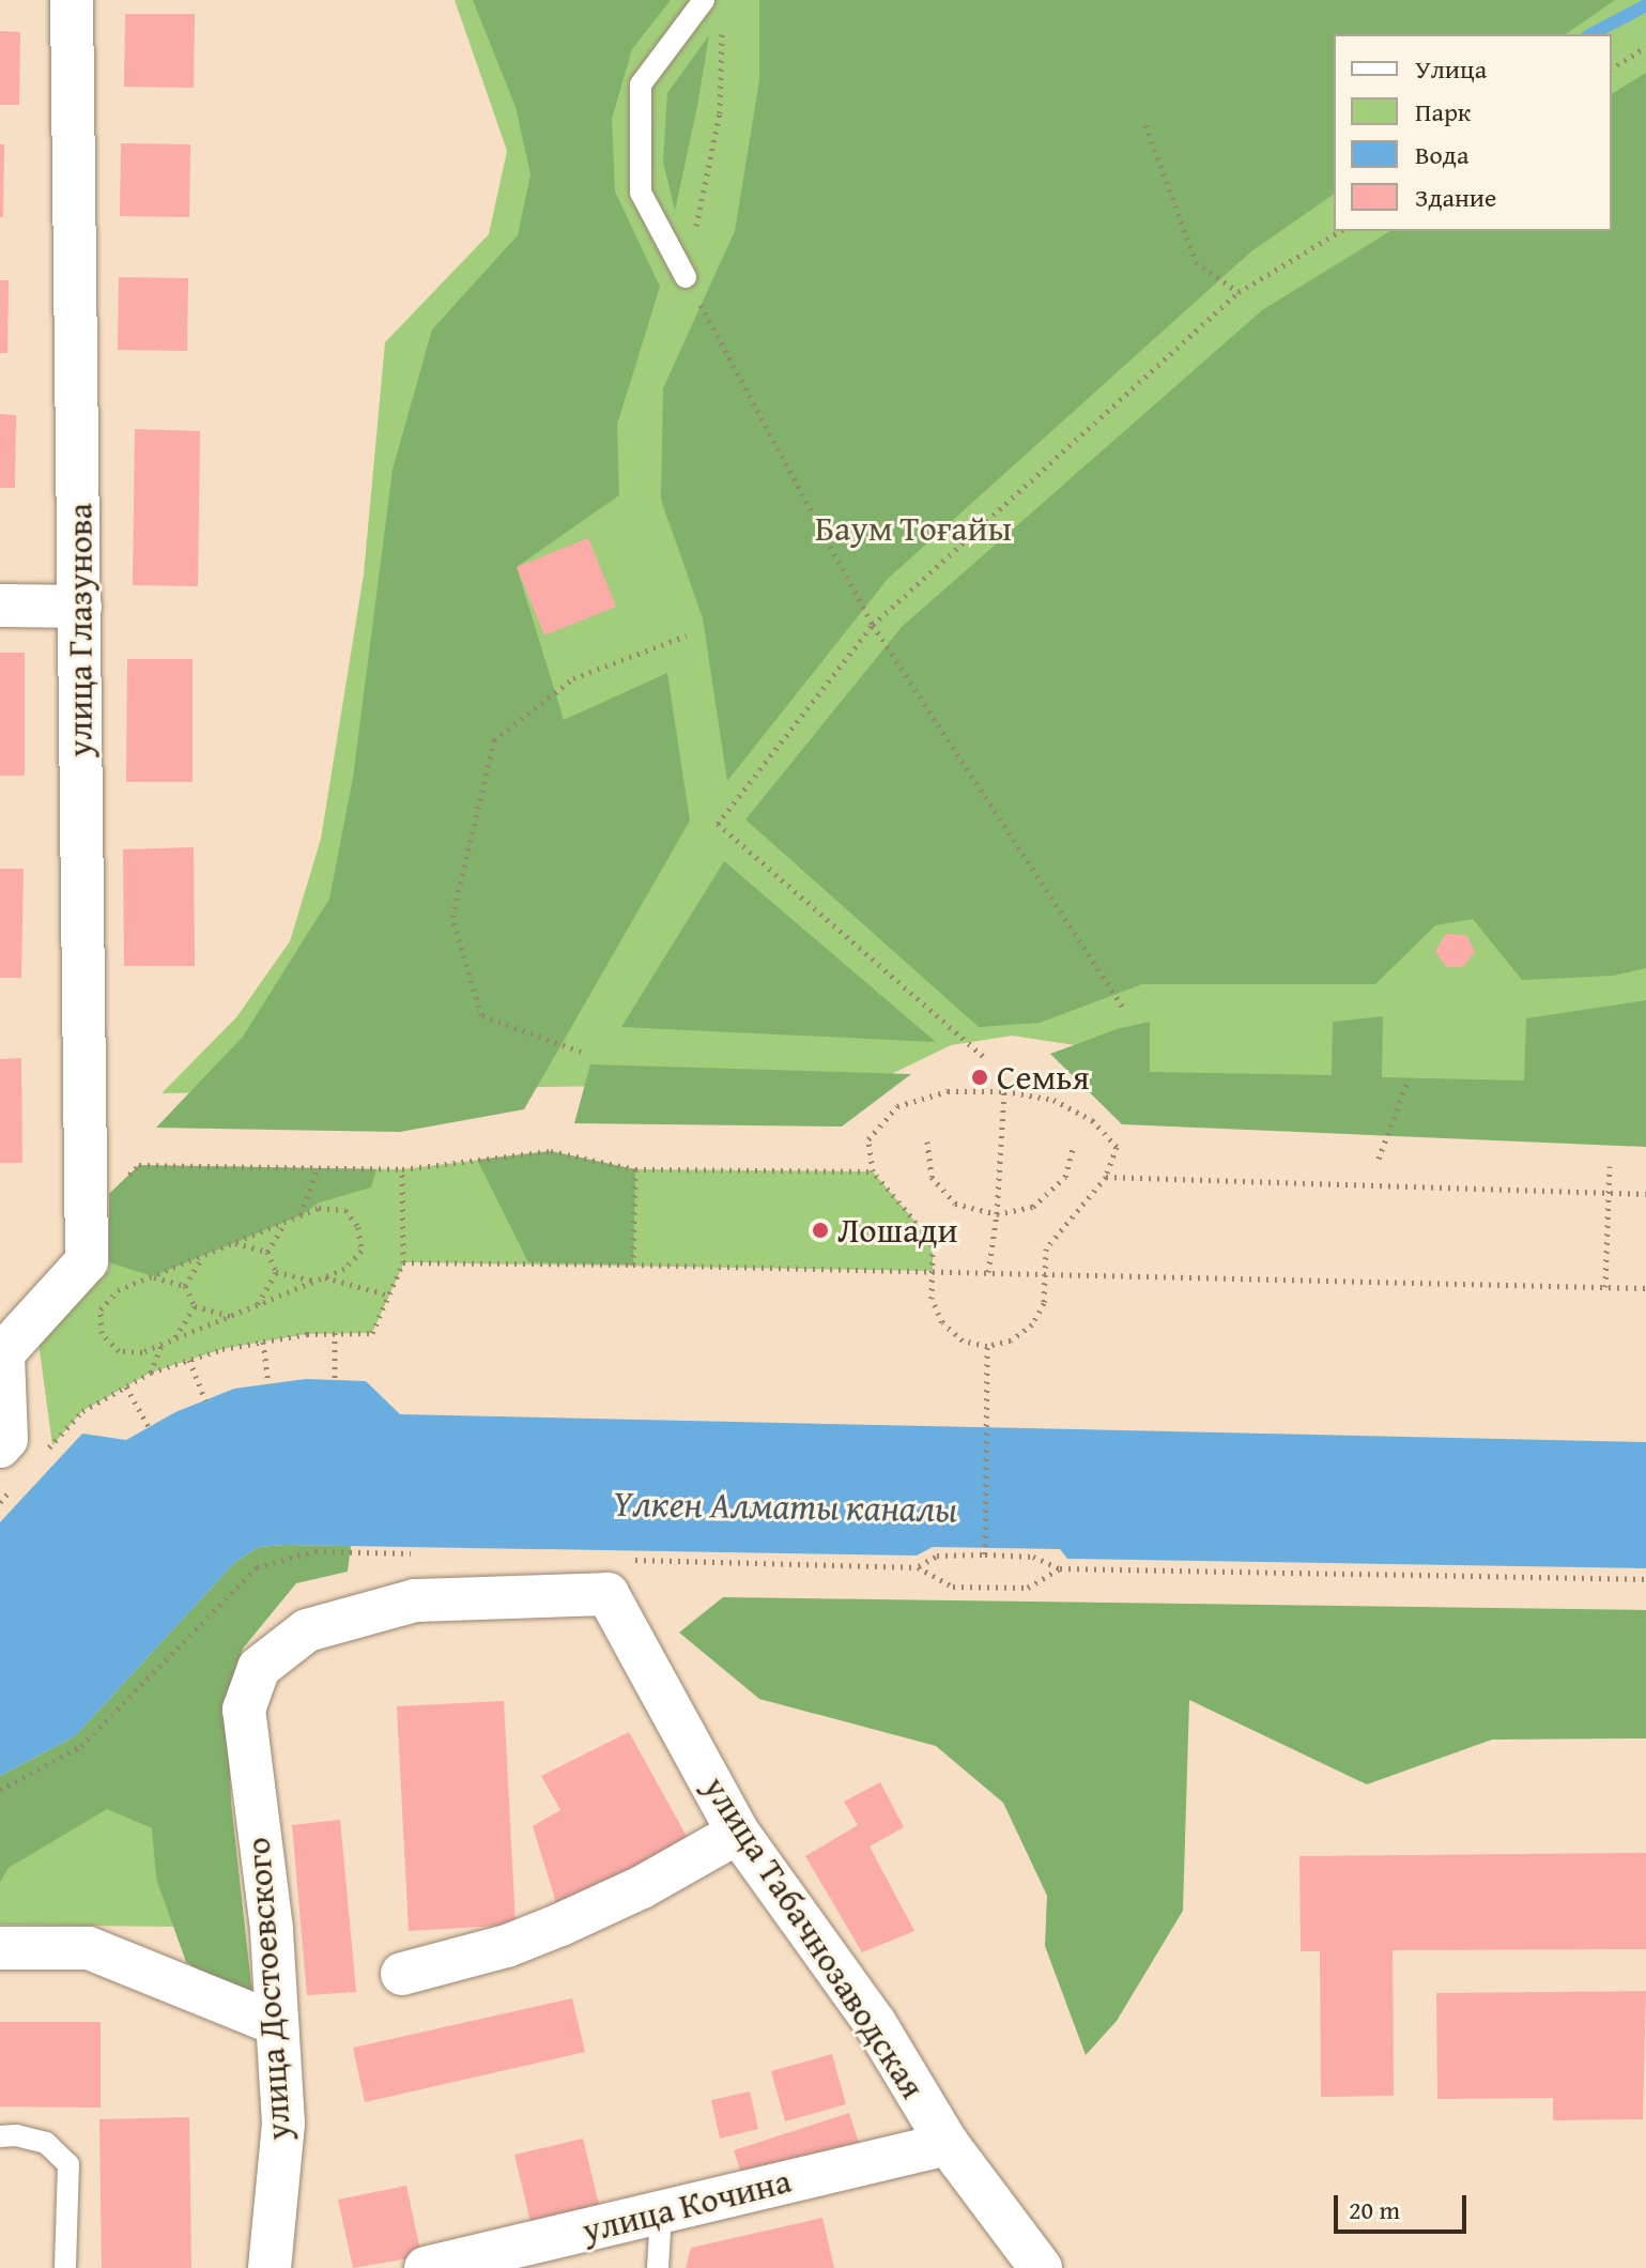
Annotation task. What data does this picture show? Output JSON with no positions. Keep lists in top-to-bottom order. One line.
{"streets":{"street":["улица Глазунова","улица Табачнозаводская","улица Достоевского","улица Кочина"]},"crossings":[["улица Табачнозаводская","улица Достоевского"],["улица Табачнозаводская","улица Кочина"]],"water":["Үлкен Алматы каналы"],"parks":["Баум Тоғайы"],"places":["Семья","Лошади"],"legend":["Улица","Парк","Вода","Здание"],"scale_bar":"20 m"}
